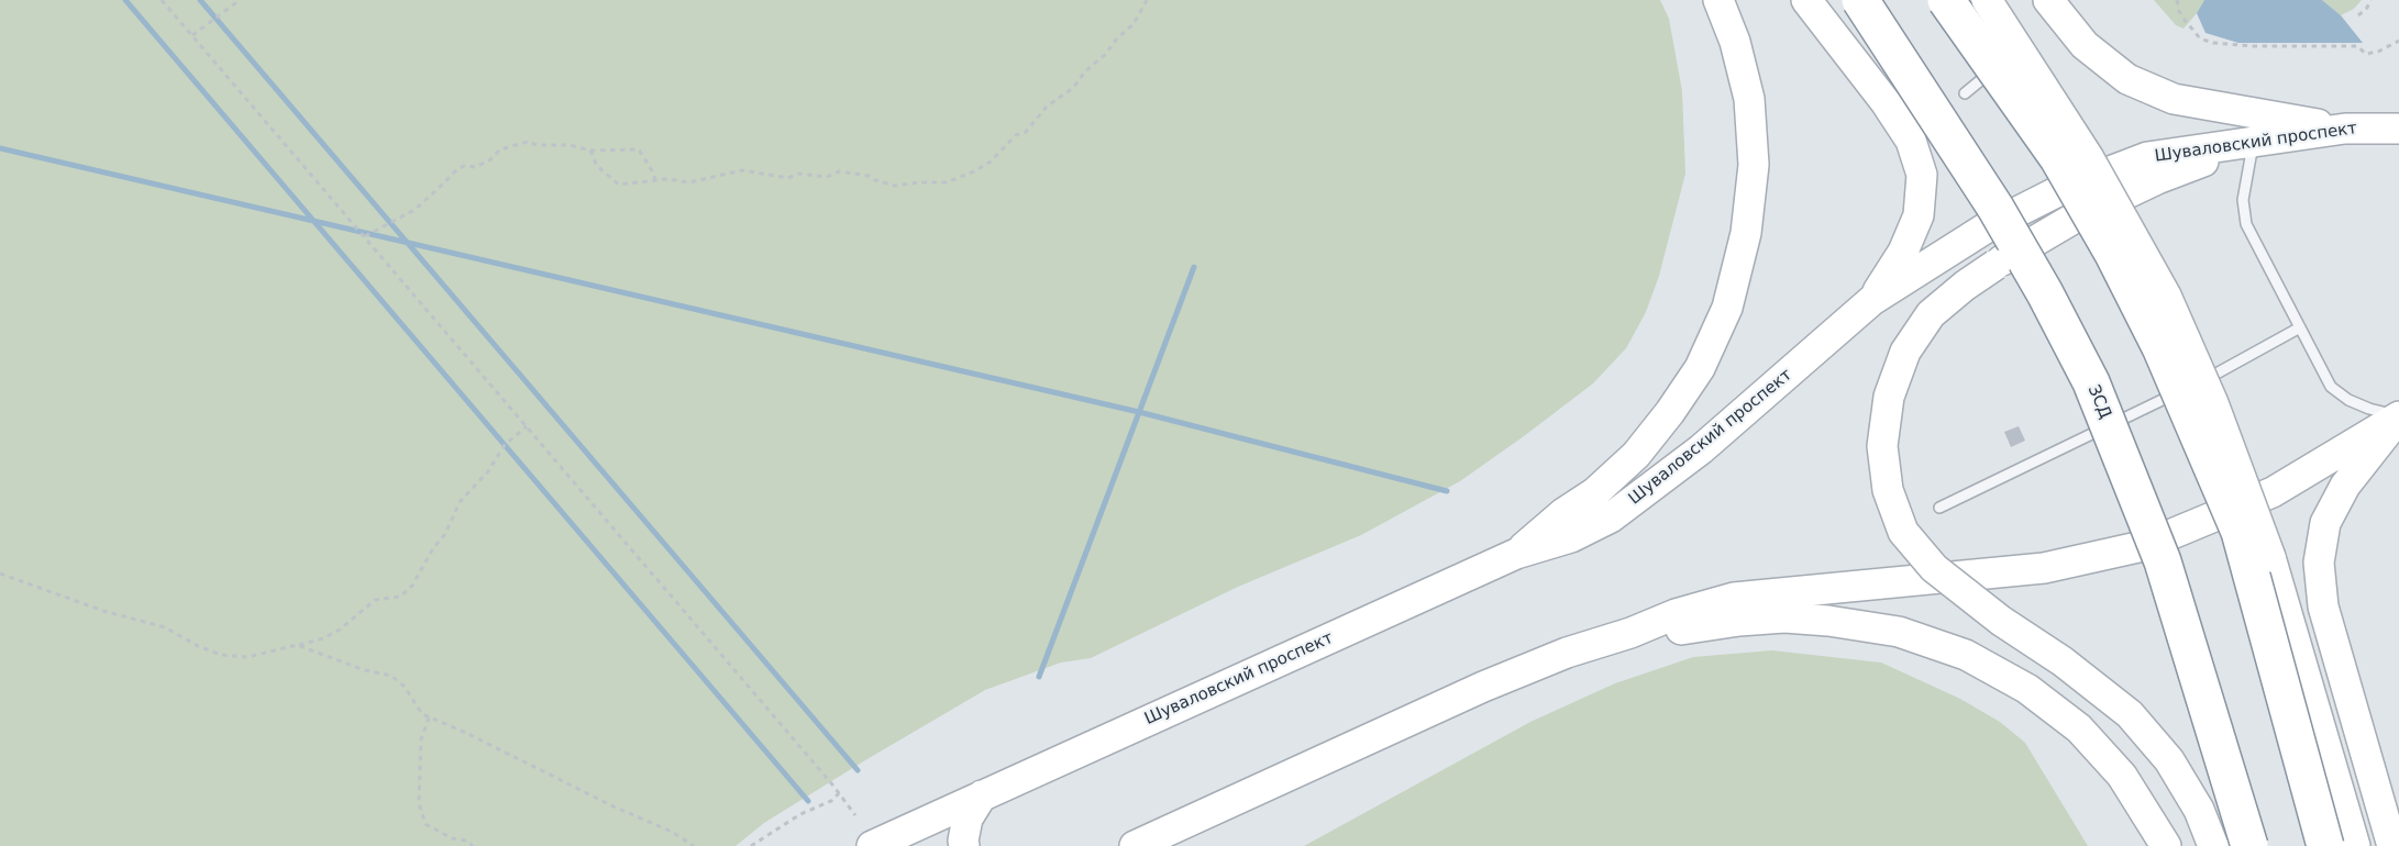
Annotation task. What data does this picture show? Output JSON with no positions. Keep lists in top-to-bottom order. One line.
{"streets":{"highway":["ЗСД"],"main road":["Шуваловский проспект"]}}
